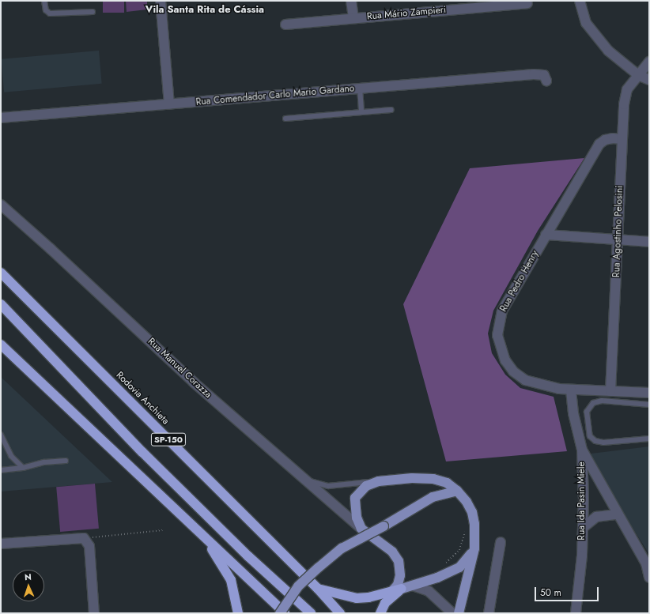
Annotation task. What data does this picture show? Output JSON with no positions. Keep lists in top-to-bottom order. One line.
{"streets":{"highway":["Rodovia Anchieta","SP-150"],"street":["Rua Mário Zampieri","Rua Comendador Carlo Mario Gardano","Rua Agostinho Pelosini","Rua Pedro Henry","Rua Manuel Corazza","Rua Ida Pasin Miele"]},"crossings":[["Rua Agostinho Pelosini","Rua Pedro Henry"],["Rua Pedro Henry","Rua Ida Pasin Miele"]],"districts":["Vila Santa Rita de Cássia"],"scale_bar":"50 m","north":"top"}
